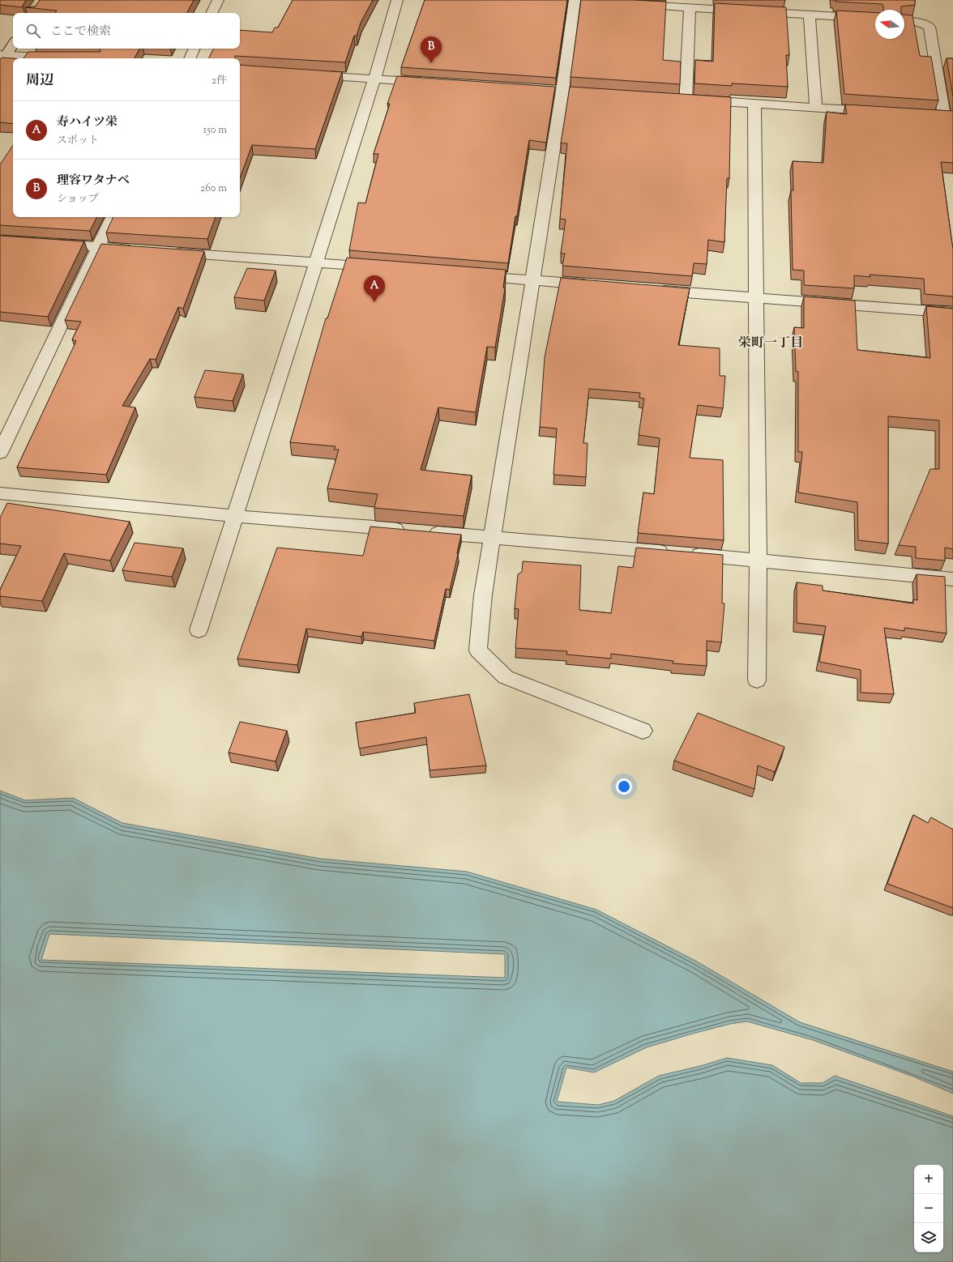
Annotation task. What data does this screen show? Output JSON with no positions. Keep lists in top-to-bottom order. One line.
{"districts":["栄町一丁目"],"north":"left","page":{"search":"ここで検索","pins":["B","A"],"heading":["周辺","2件"],"list":[{"mark":"A","name":"寿ハイツ栄","note":"スポット","value":"150 m"},{"mark":"B","name":"理容ワタナベ","note":"ショップ","value":"260 m"}],"map_buttons":["+","−"]}}
